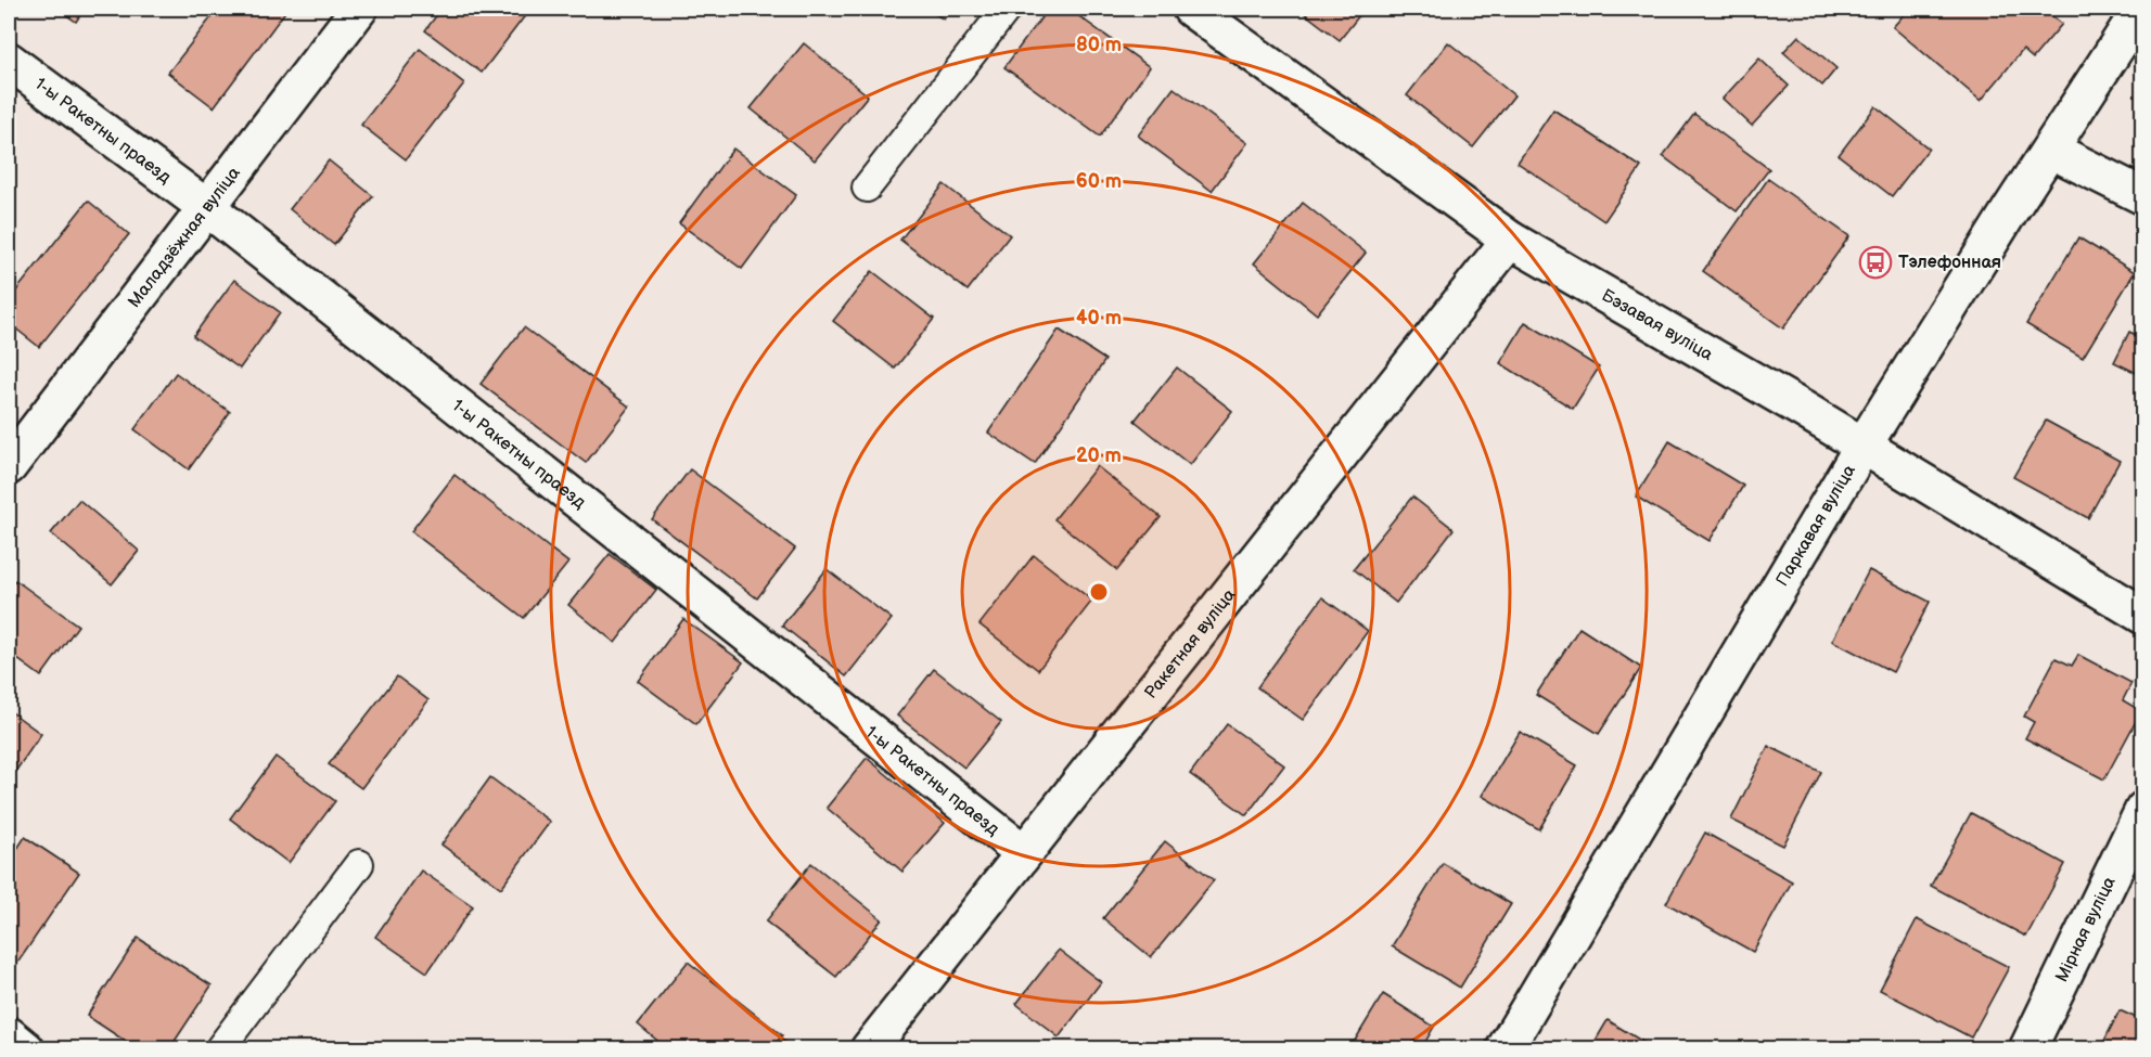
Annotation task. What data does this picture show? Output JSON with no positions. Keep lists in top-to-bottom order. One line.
{"streets":{"street":["1-ы Ракетны праезд","Маладзёжная вуліца","Бэзавая вуліца","Паркавая вуліца","Ракетная вуліца","Мірная вуліца"]},"crossings":[["1-ы Ракетны праезд","Маладзёжная вуліца"],["1-ы Ракетны праезд","Ракетная вуліца"],["Бэзавая вуліца","Паркавая вуліца"],["Бэзавая вуліца","Ракетная вуліца"]],"places":{"bus stop":["Тэлефонная"]},"rings":["80 m","60 m","40 m","20 m"]}
